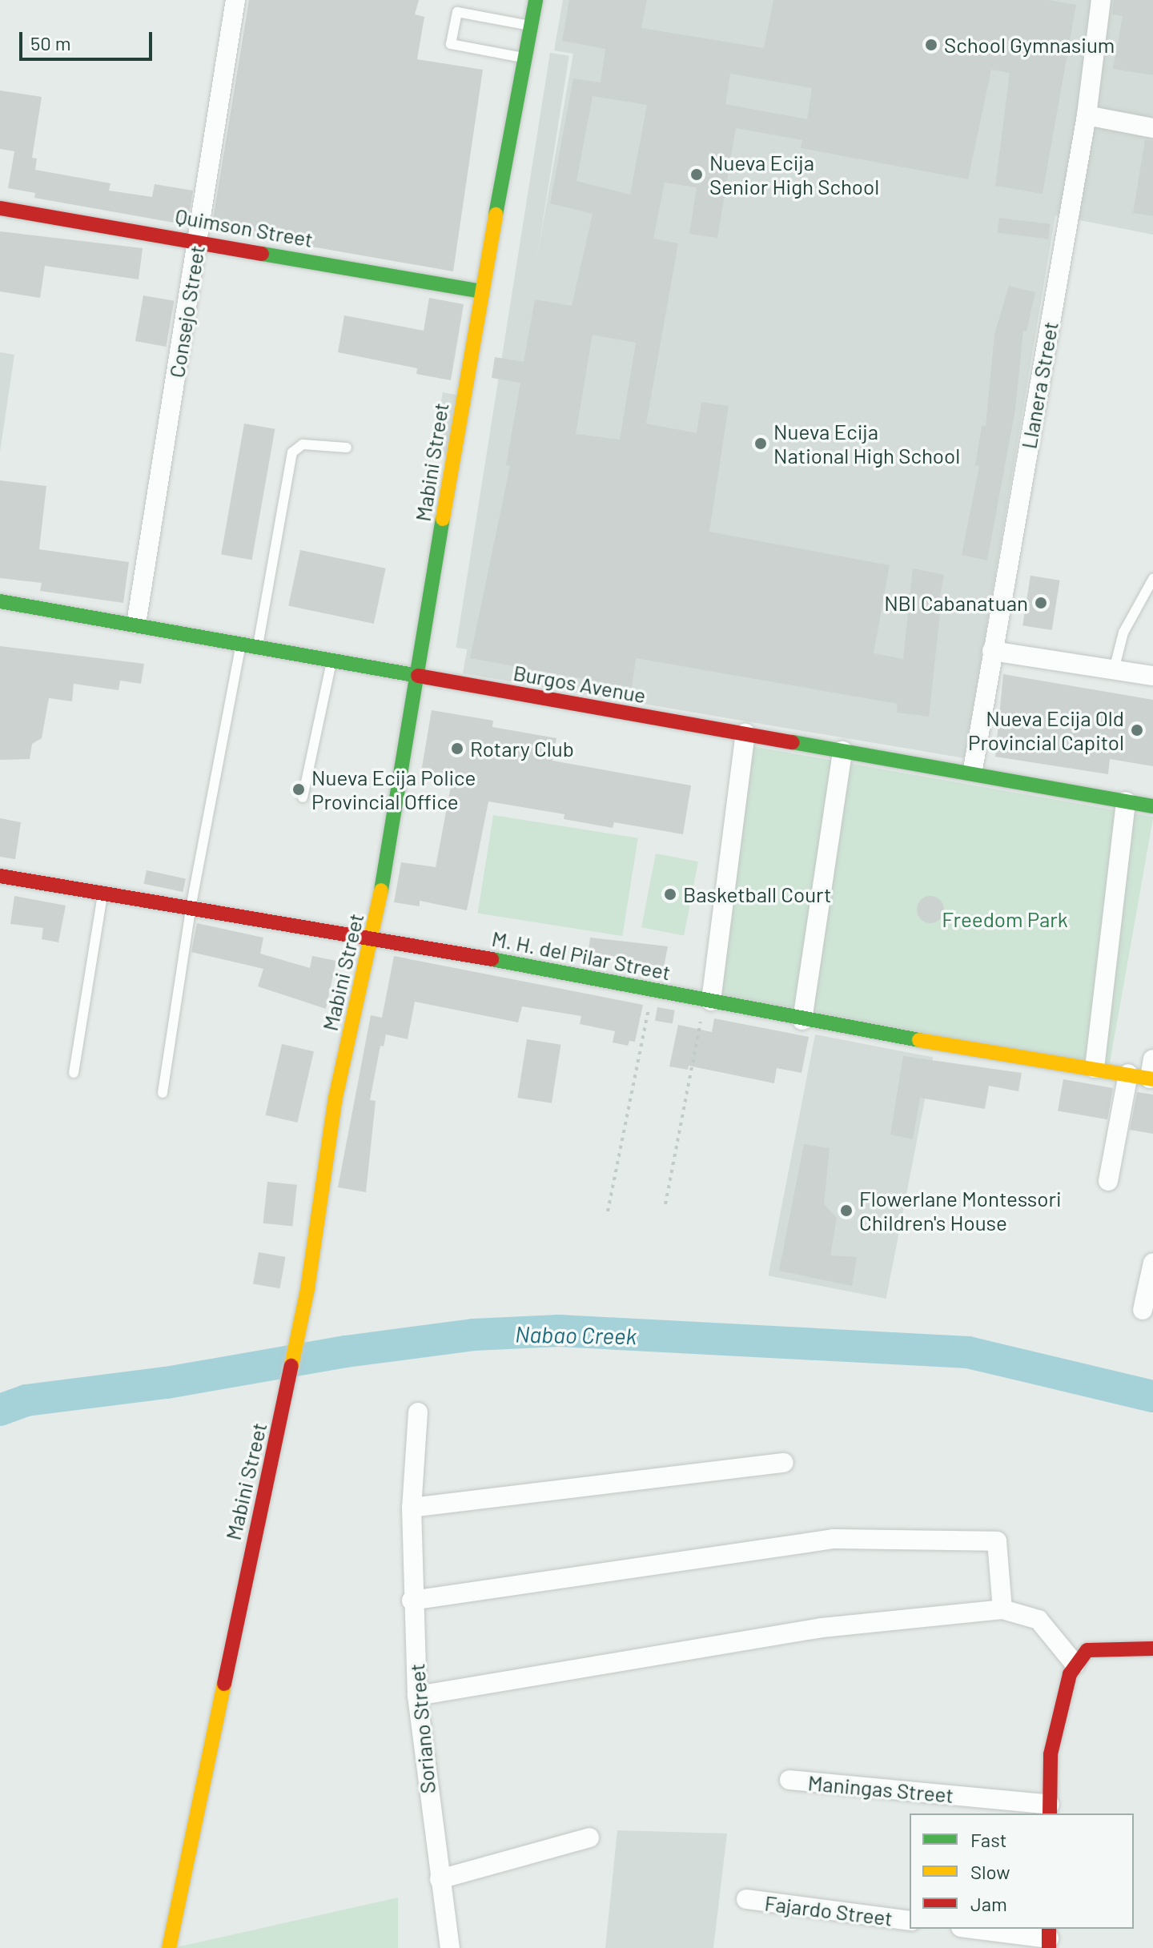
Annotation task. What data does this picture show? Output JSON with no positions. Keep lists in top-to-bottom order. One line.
{"streets":{"main road":["Quimson Street","Mabini Street","Burgos Avenue","M. H. del Pilar Street"],"street":["Consejo Street","Llanera Street","Soriano Street","Maningas Street","Fajardo Street"]},"crossings":[["Quimson Street","Consejo Street"],["Quimson Street","Mabini Street"],["Consejo Street","Burgos Avenue"],["Mabini Street","Burgos Avenue"],["Mabini Street","M. H. del Pilar Street"]],"water":["Nabao Creek"],"parks":["Freedom Park"],"places":["School Gymnasium","Nueva Ecija Senior High School","Nueva Ecija National High School","NBI Cabanatuan","Nueva Ecija Old Provincial Capitol","Rotary Club","Nueva Ecija Police Provincial Office","Basketball Court","Flowerlane Montessori Children's House"],"legend":["Fast","Slow","Jam"],"scale_bar":"50 m"}
